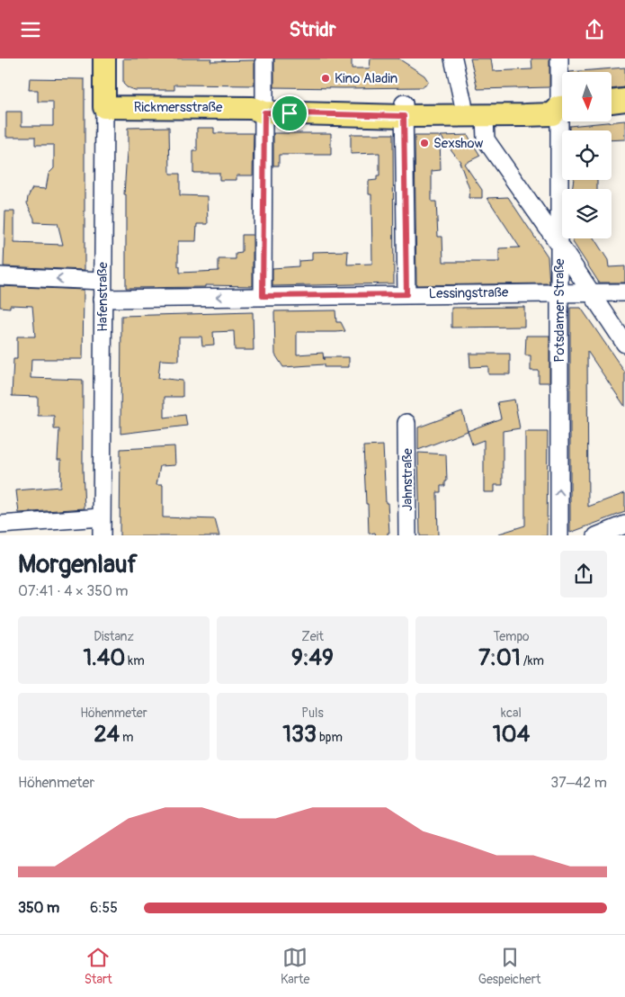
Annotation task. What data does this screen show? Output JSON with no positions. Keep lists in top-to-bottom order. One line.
{"streets":{"main road":["Rickmersstraße","Hafenstraße"],"street":["Lessingstraße","Potsdamer Straße","Jahnstraße"]},"crossings":[["Rickmersstraße","Hafenstraße"],["Lessingstraße","Hafenstraße"],["Lessingstraße","Potsdamer Straße"]],"one_way":["Potsdamer Straße"],"places":["Kino Aladin","Sexshow"],"north":"bottom","page":{"header":"Stridr","heading":["Morgenlauf","07:41 · 4 × 350 m"],"stats":[["Distanz","1.40 km"],["Zeit","9:49"],["Tempo","7:01 /km"],["Höhenmeter","24 m"],["Puls","133 bpm"],["kcal","104"]],"chart":["Höhenmeter","37–42 m"],"list":[{"name":"350 m","note":"6:55"}],"tabs":["Start","Karte","Gespeichert"]}}
